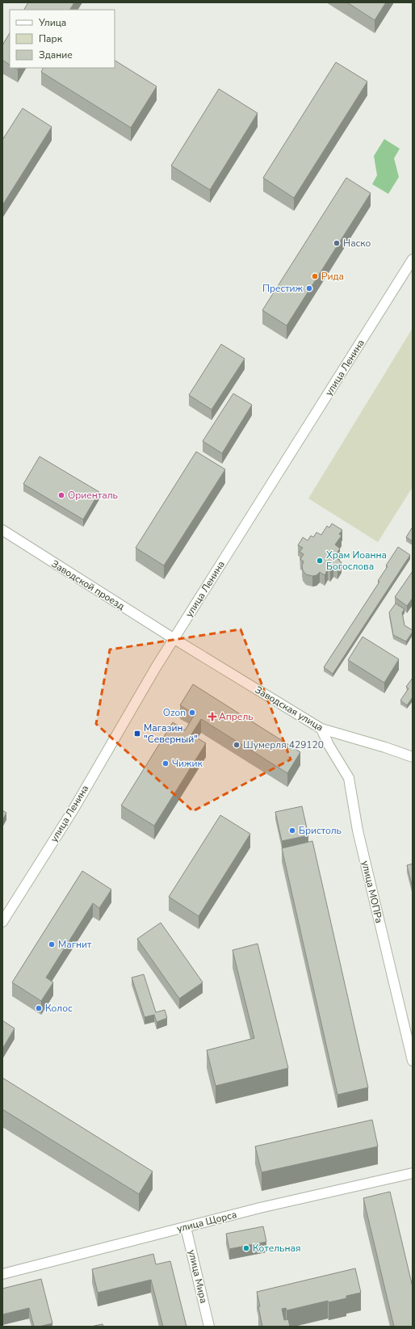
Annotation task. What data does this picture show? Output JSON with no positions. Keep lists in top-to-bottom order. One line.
{"streets":{"street":["улица Ленина","Заводской проезд","Заводская улица","улица МОПРа","улица Щорса","улица Мира"]},"crossings":[["улица Ленина","Заводской проезд"],["улица Ленина","Заводская улица"],["Заводской проезд","Заводская улица"],["Заводская улица","улица МОПРа"],["улица Щорса","улица Мира"]],"places":{"other":["Наско","Рида","Престиж","Ориенталь","Храм Иоанна Богослова","Ozon","Шумерля 429120","Чижик","Бристоль","Магнит","Колос","Котельная"],"health":["Апрель"],"transit":["Магазин \"Северный\""]},"legend":["Улица","Парк","Здание"]}
